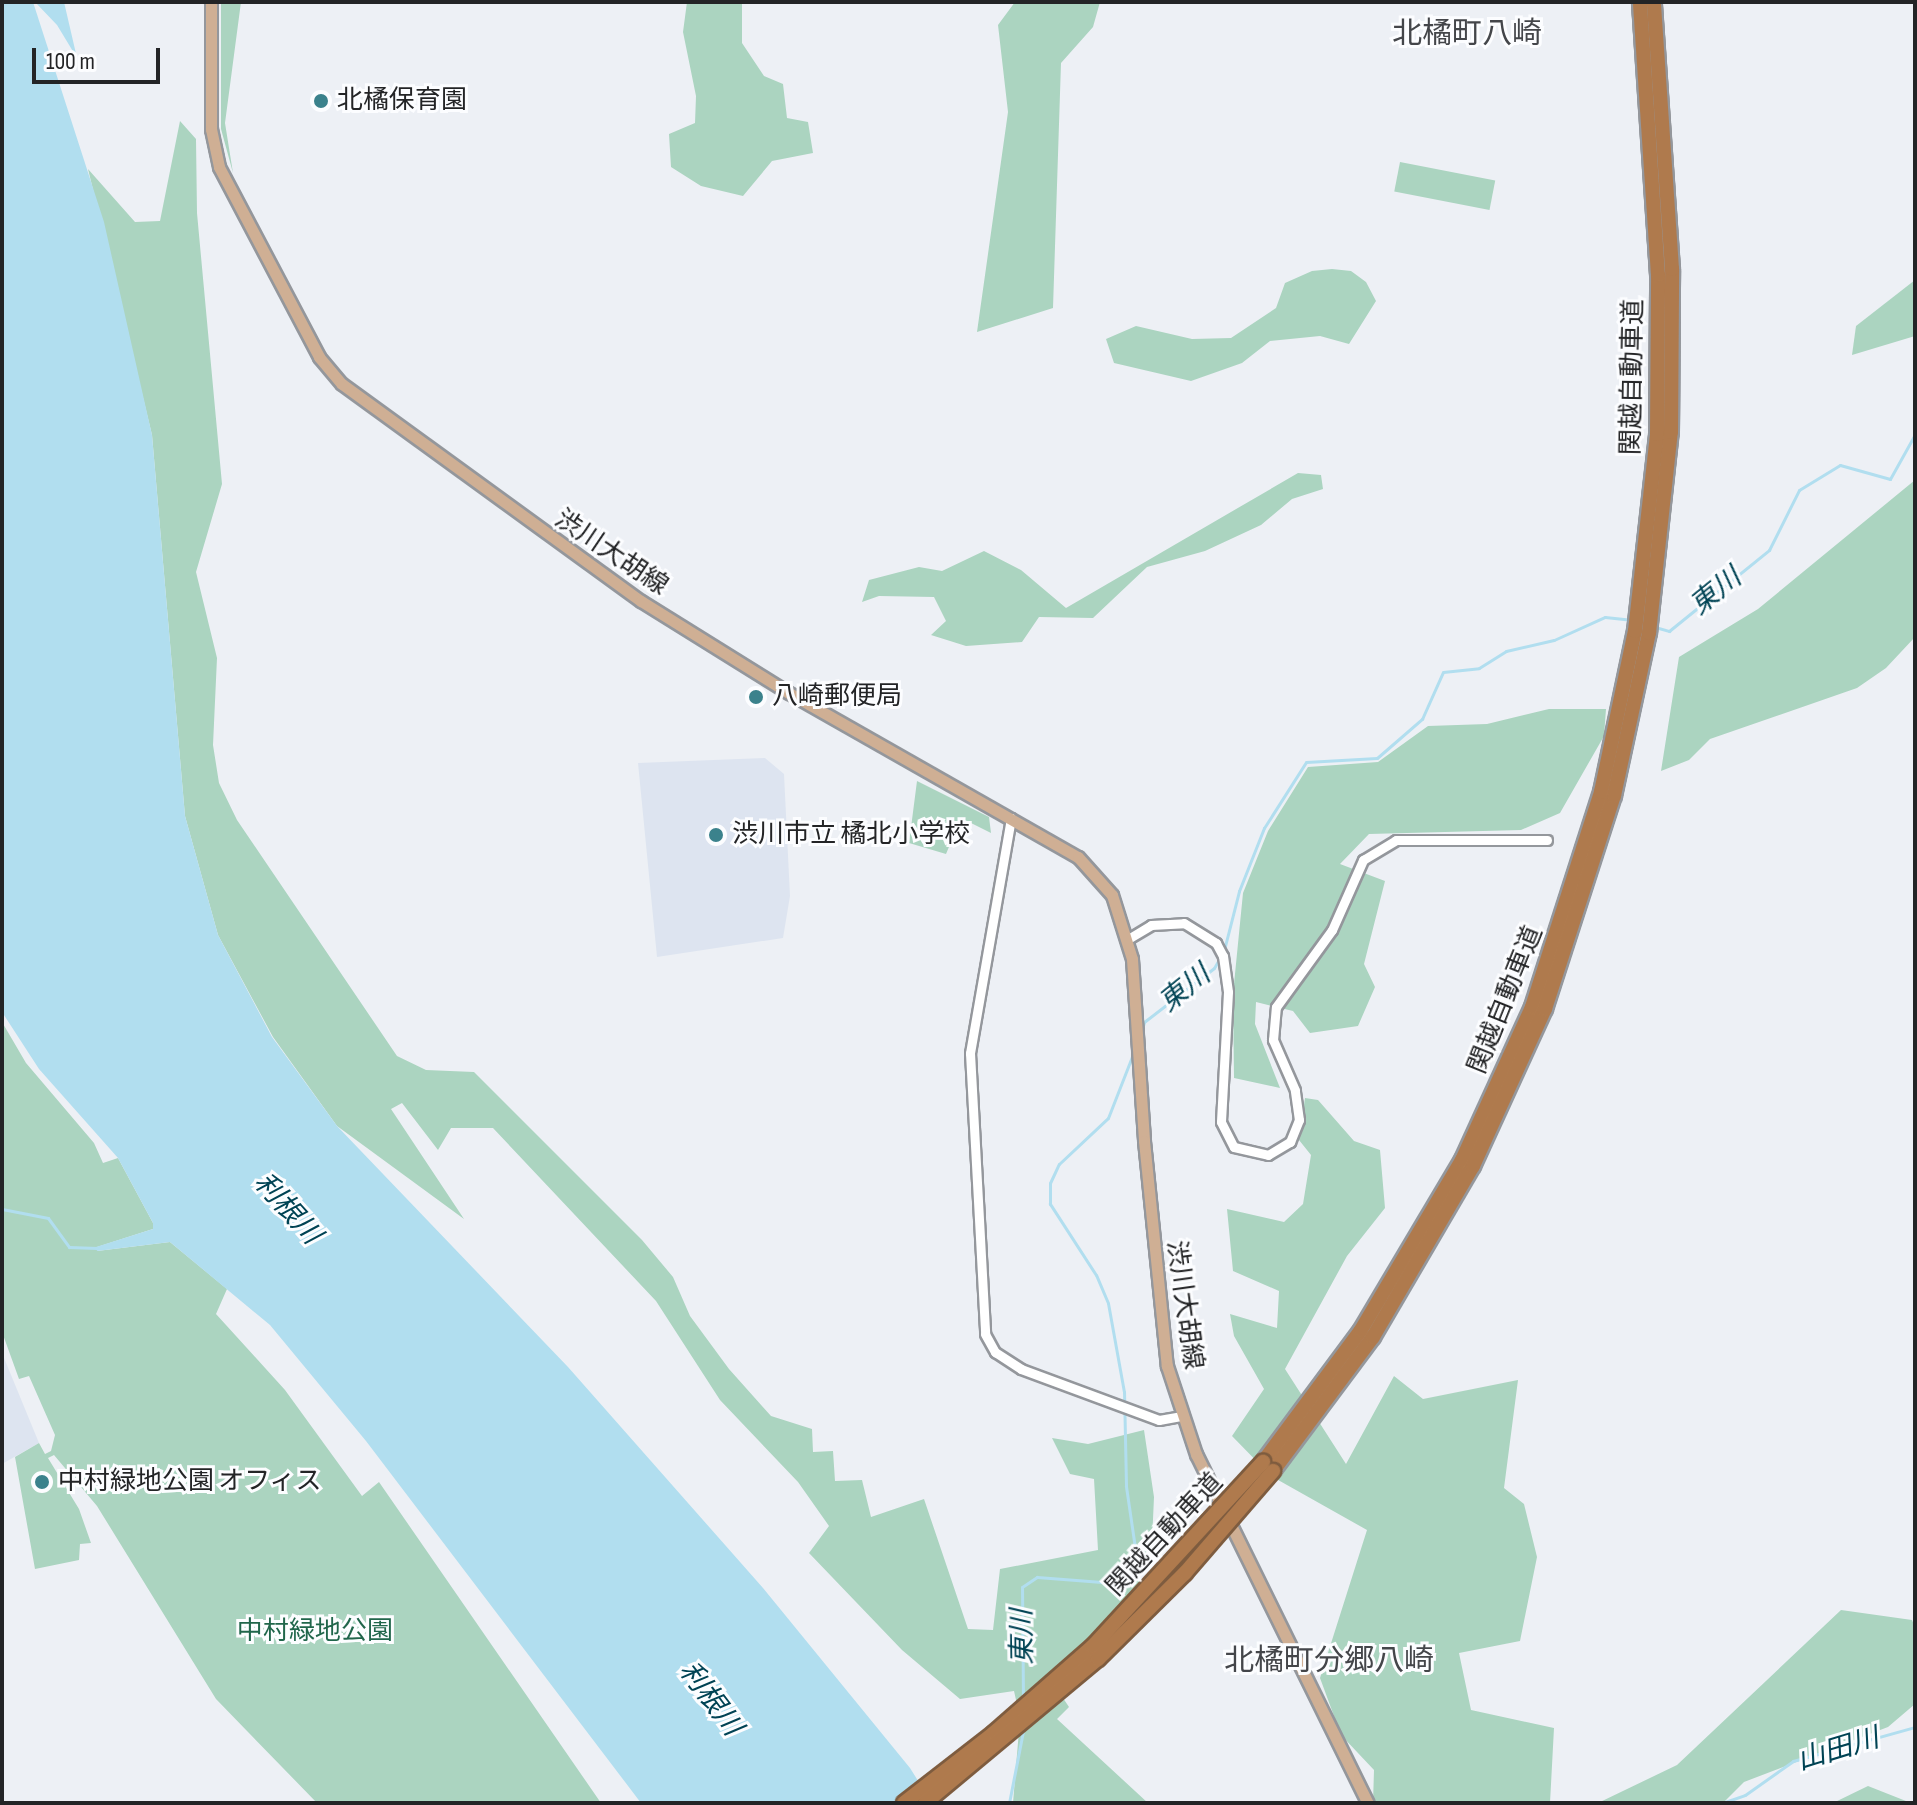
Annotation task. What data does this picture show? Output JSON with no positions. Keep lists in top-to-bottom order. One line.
{"streets":{"highway":["関越自動車道"],"main road":["渋川大胡線"]},"districts":["北橘町八崎","北橘町分郷八崎"],"water":["東川","利根川","山田川"],"parks":["中村緑地公園"],"places":["北橘保育園","八崎郵便局","渋川市立 橘北小学校","中村緑地公園 オフィス"],"scale_bar":"100 m"}
